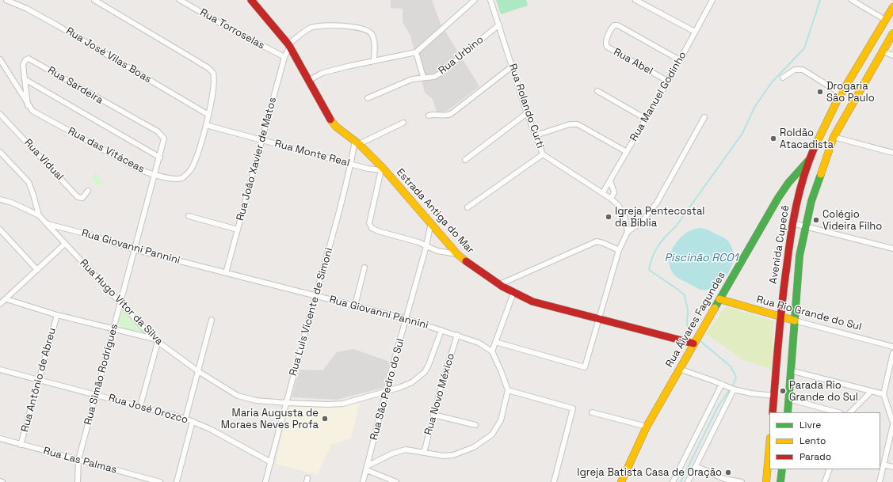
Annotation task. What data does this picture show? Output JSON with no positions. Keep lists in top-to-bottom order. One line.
{"streets":{"street":["Rua Torroselas","Rua José Vilas Boas","Rua Urbino","Rua Abel","Rua Sardeira","Rua Manuel Godinho","Rua Rolando Curti","Rua das Vitáceas","Rua Monte Real","Rua João Xavier de Matos","Rua Vidual","Estrada Antiga do Mar","Avenida Cupecê","Rua Giovanni Pannini","Rua Hugo Vitor da Silva","Rua Luis Vicente de Simoni","Rua Rio Grande do Sul","Rua Álvares Fagundes","Rua Simão Rodrigues","Rua Antônio de Abreu","Rua São Pedro do Sul","Rua Novo México","Rua José Orozco","Rua Las Palmas"]},"crossings":[["Rua Torroselas","Rua João Xavier de Matos"],["Rua José Vilas Boas","Rua das Vitáceas"],["Rua Urbino","Rua Rolando Curti"],["Rua Abel","Rua Manuel Godinho"],["Rua Sardeira","Rua das Vitáceas"],["Rua Sardeira","Rua Simão Rodrigues"],["Rua Manuel Godinho","Rua Rolando Curti"],["Rua das Vitáceas","Rua Monte Real"],["Rua das Vitáceas","Rua Simão Rodrigues"],["Rua Monte Real","Rua João Xavier de Matos"],["Rua Monte Real","Estrada Antiga do Mar"],["Rua Monte Real","Rua Luis Vicente de Simoni"],["Rua João Xavier de Matos","Estrada Antiga do Mar"],["Rua João Xavier de Matos","Rua Giovanni Pannini"],["Estrada Antiga do Mar","Rua Luis Vicente de Simoni"],["Estrada Antiga do Mar","Rua Álvares Fagundes"],["Estrada Antiga do Mar","Rua São Pedro do Sul"],["Avenida Cupecê","Rua Rio Grande do Sul"],["Avenida Cupecê","Rua Álvares Fagundes"],["Rua Giovanni Pannini","Rua Hugo Vitor da Silva"],["Rua Giovanni Pannini","Rua Luis Vicente de Simoni"],["Rua Giovanni Pannini","Rua Simão Rodrigues"],["Rua Giovanni Pannini","Rua São Pedro do Sul"],["Rua Giovanni Pannini","Rua Novo México"],["Rua Hugo Vitor da Silva","Rua Luis Vicente de Simoni"],["Rua Hugo Vitor da Silva","Rua Simão Rodrigues"],["Rua Hugo Vitor da Silva","Rua São Pedro do Sul"],["Rua Luis Vicente de Simoni","Rua José Orozco"],["Rua Rio Grande do Sul","Rua Álvares Fagundes"],["Rua Simão Rodrigues","Rua José Orozco"],["Rua Simão Rodrigues","Rua Las Palmas"],["Rua Antônio de Abreu","Rua José Orozco"],["Rua Antônio de Abreu","Rua Las Palmas"]],"water":["Piscinão RCO1"],"places":["Drogaria São Paulo","Roldão Atacadista","Igreja Pentecostal da Bíblia","Colégio Videira Filho","Parada Rio Grande do Sul","Maria Augusta de Moraes Neves Profa","Igreja Batista Casa de Oração"],"legend":["Livre","Lento","Parado"]}
